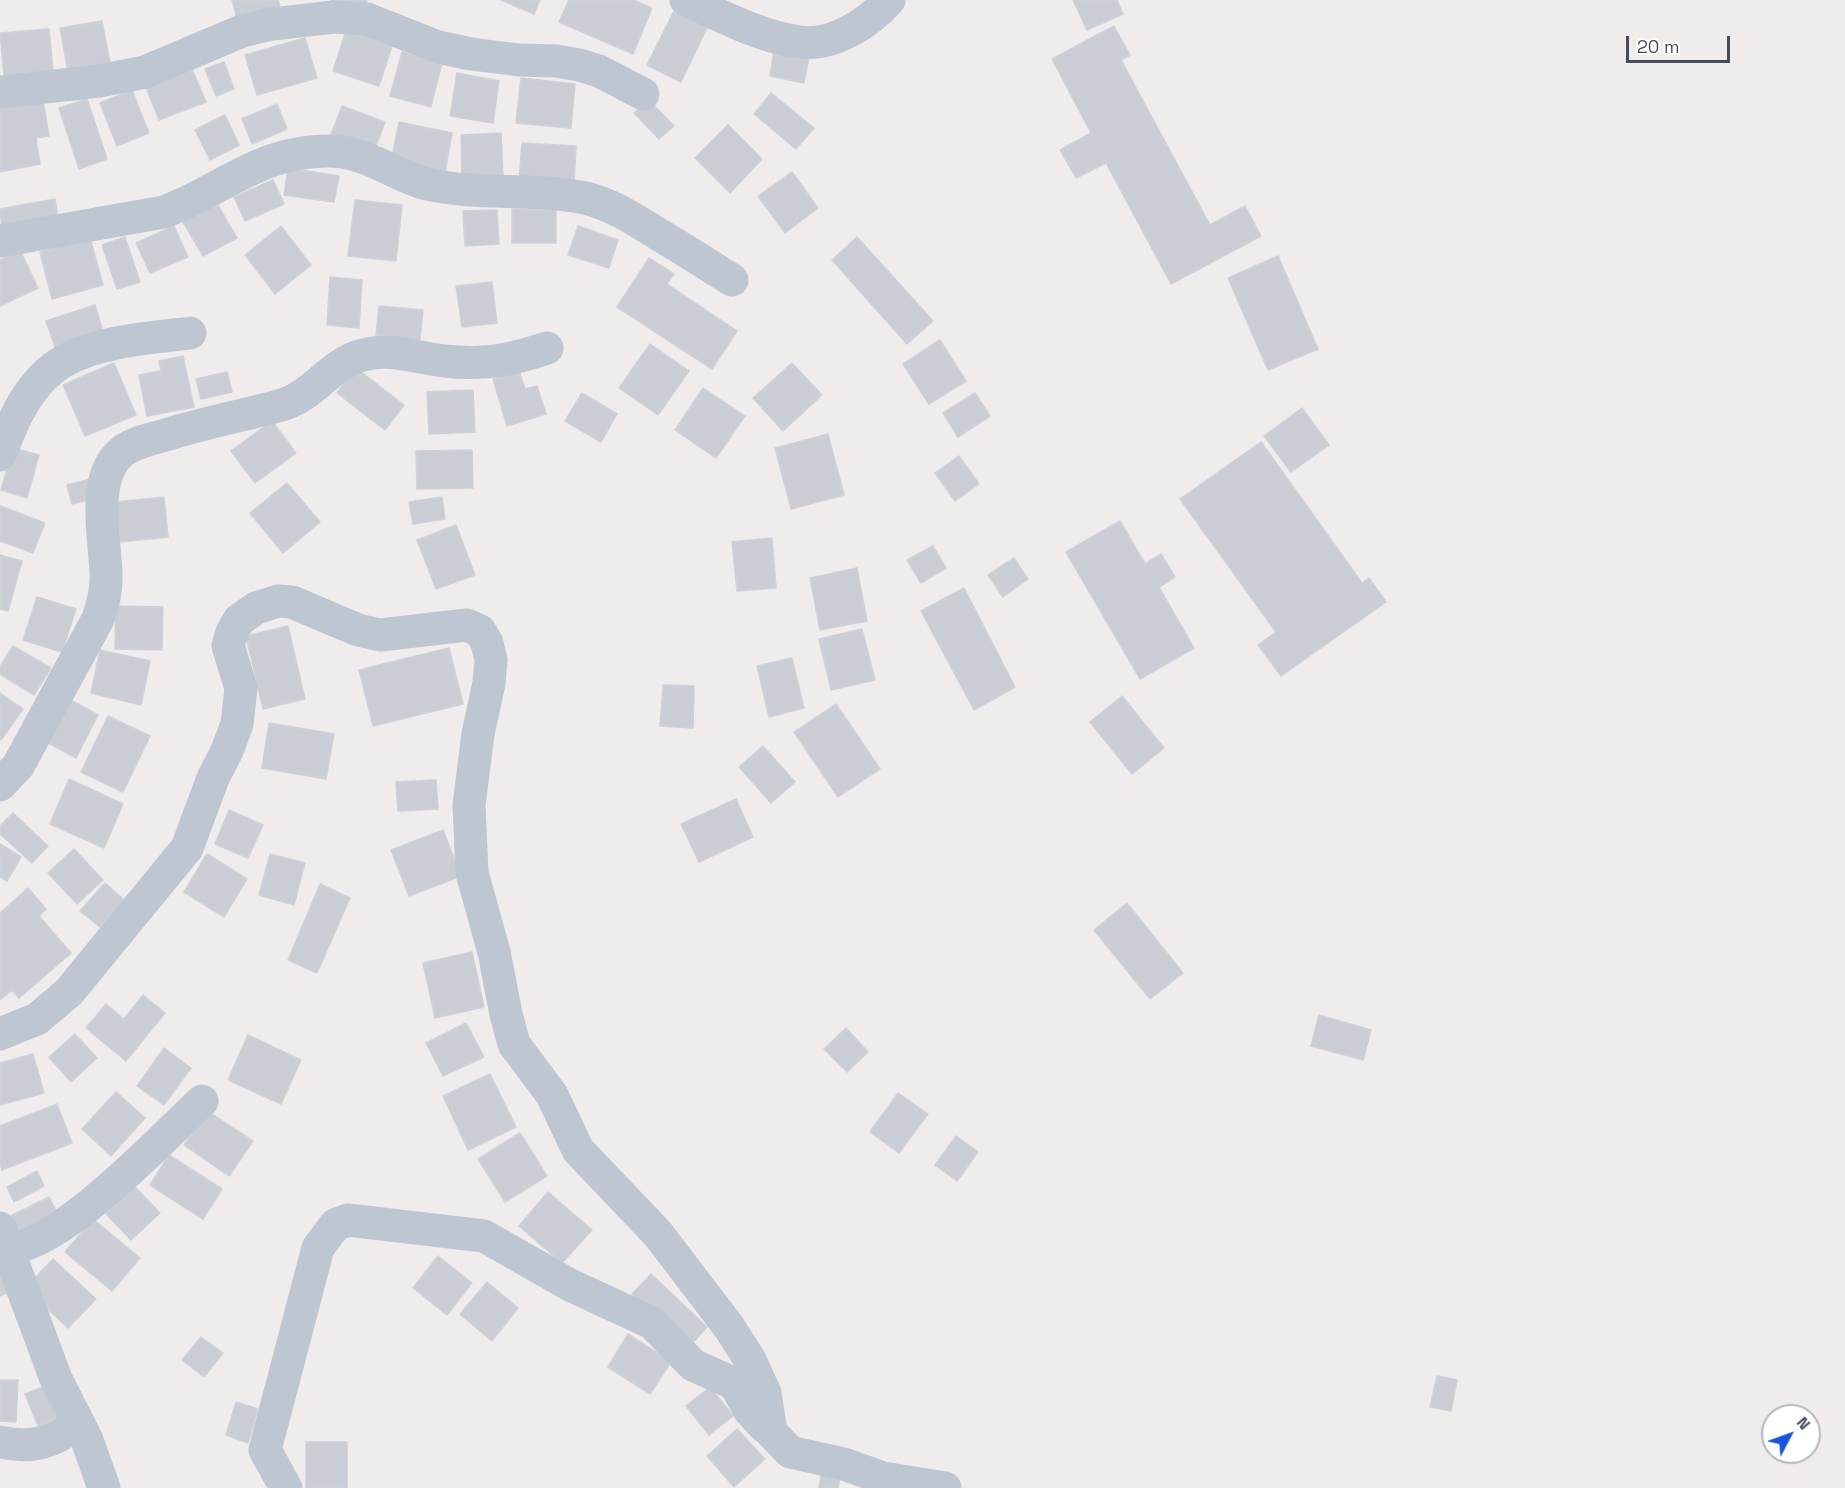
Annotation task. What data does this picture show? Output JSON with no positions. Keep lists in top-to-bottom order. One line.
{"scale_bar":"20 m","north":"top right"}
